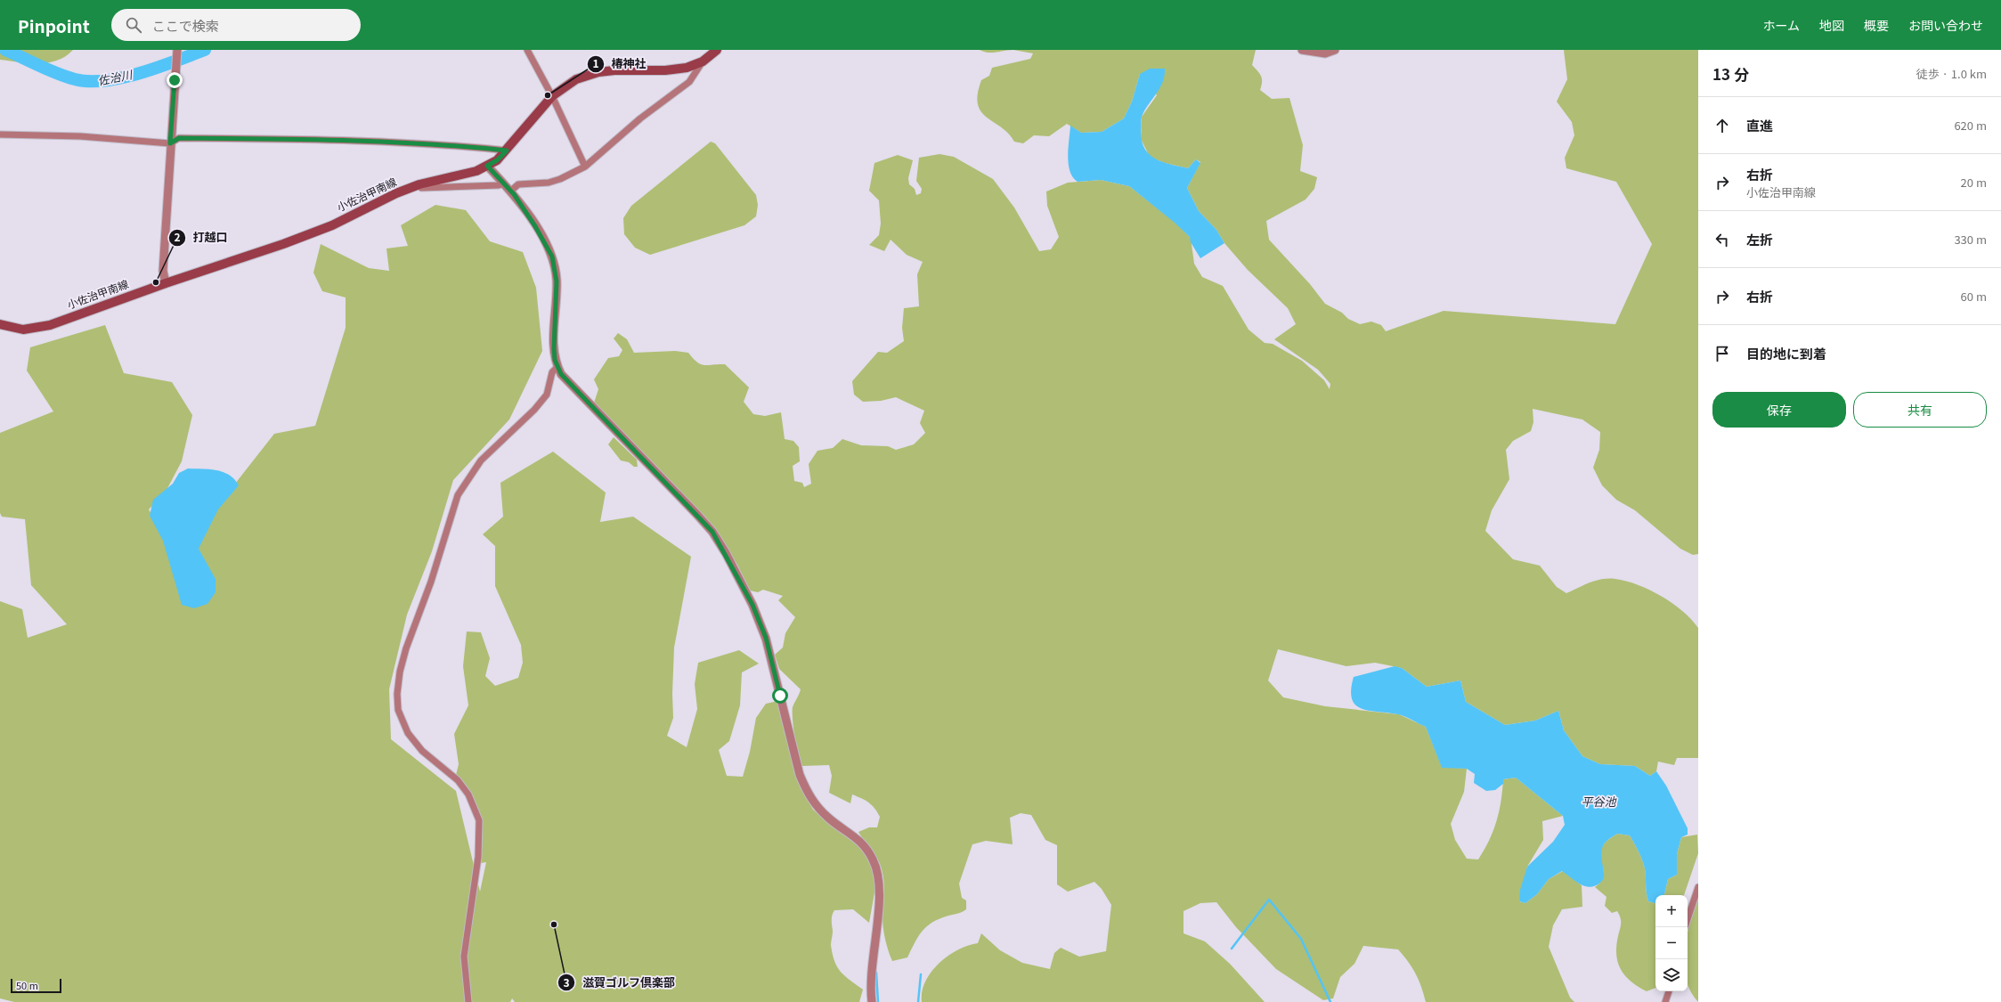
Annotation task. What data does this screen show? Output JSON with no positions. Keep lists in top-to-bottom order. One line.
{"streets":{"main road":["小佐治甲南線"]},"water":["佐治川","平谷池"],"places":["椿神社","打越口","滋賀ゴルフ倶楽部"],"scale_bar":"50 m","page":{"header":"Pinpoint","search":"ここで検索","nav":["ホーム","地図","概要","お問い合わせ"],"heading":["13 分","徒歩 · 1.0 km"],"list":[["直進","620 m"],["右折","小佐治甲南線","20 m"],["左折","330 m"],["右折","60 m"],"目的地に到着"],"buttons":["保存","共有"],"map_buttons":["+","−"],"scale":"50 m"}}
